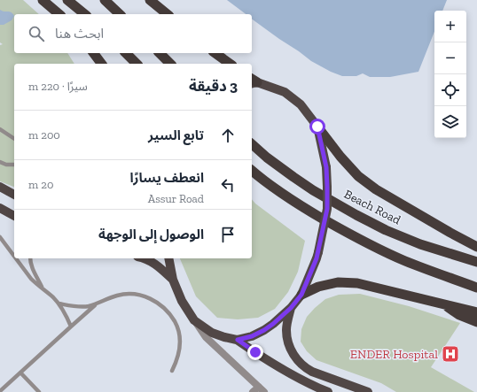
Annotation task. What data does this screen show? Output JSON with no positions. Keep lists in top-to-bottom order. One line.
{"streets":{"highway":["Beach Road"]},"places":{"hospital":["ENDER Hospital"]},"page":{"map_buttons":["+","−"],"search":"ابحث هنا","heading":["3 دقيقة","سيرًا · 220 m"],"list":[["تابع السير","200 m"],["انعطف يسارًا","Assur Road","20 m"],"الوصول إلى الوجهة"]}}
